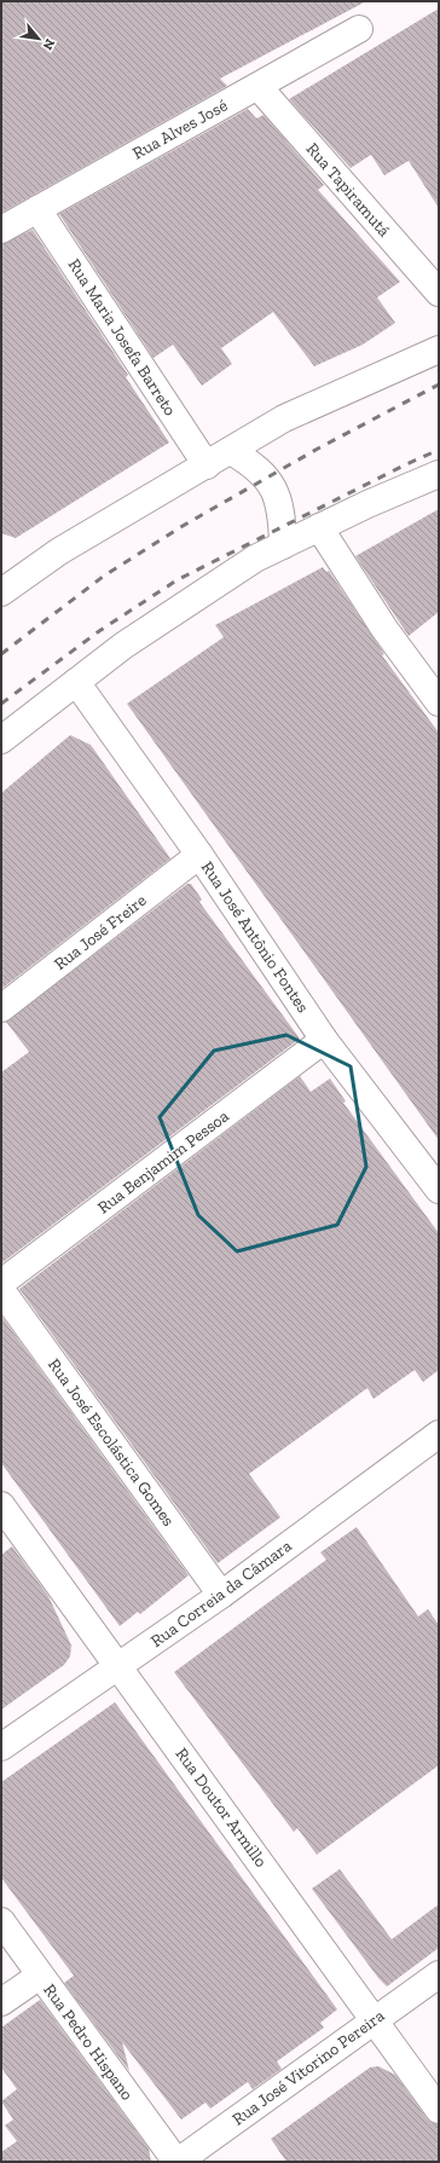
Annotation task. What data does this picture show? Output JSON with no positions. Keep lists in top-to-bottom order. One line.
{"streets":{"street":["Rua Alves José","Rua Tapiramutá","Rua Maria Josefa Barreto","Rua José Freire","Rua José Antônio Fontes","Rua Benjamim Pessoa","Rua José Escolástica Gomes","Rua Correia da Câmara","Rua Doutor Armillo","Rua Pedro Hispano","Rua José Vitorino Pereira"]},"crossings":[["Rua Alves José","Rua Tapiramutá"],["Rua Alves José","Rua Maria Josefa Barreto"],["Rua José Freire","Rua José Antônio Fontes"],["Rua José Antônio Fontes","Rua Benjamim Pessoa"],["Rua José Escolástica Gomes","Rua Correia da Câmara"],["Rua Correia da Câmara","Rua Doutor Armillo"],["Rua Doutor Armillo","Rua José Vitorino Pereira"],["Rua Pedro Hispano","Rua José Vitorino Pereira"]],"north":"bottom right"}
